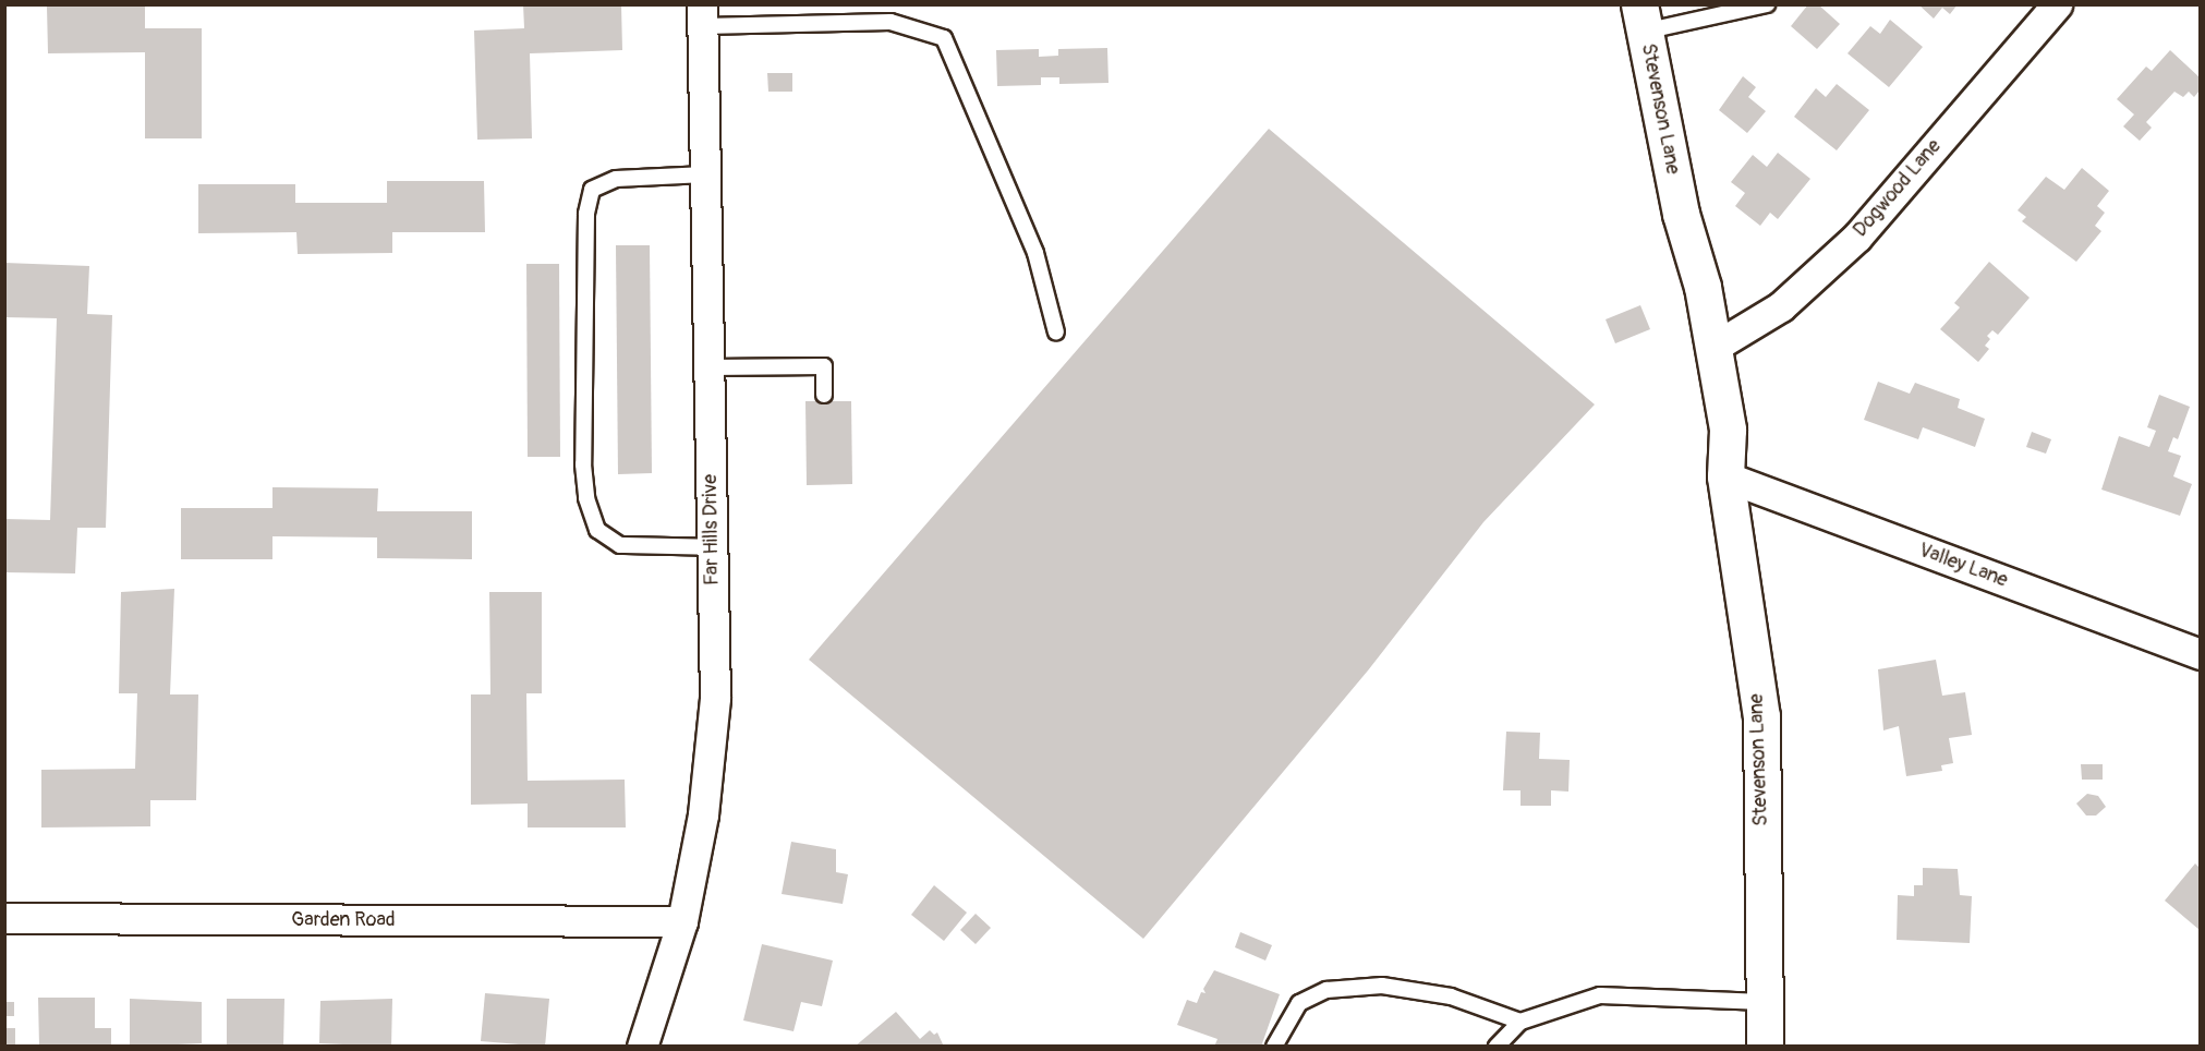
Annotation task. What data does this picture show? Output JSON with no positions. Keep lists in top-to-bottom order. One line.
{"streets":{"street":["Stevenson Lane","Dogwood Lane","Far Hills Drive","Valley Lane","Garden Road"]},"crossings":[["Stevenson Lane","Dogwood Lane"],["Stevenson Lane","Valley Lane"],["Far Hills Drive","Garden Road"]]}
